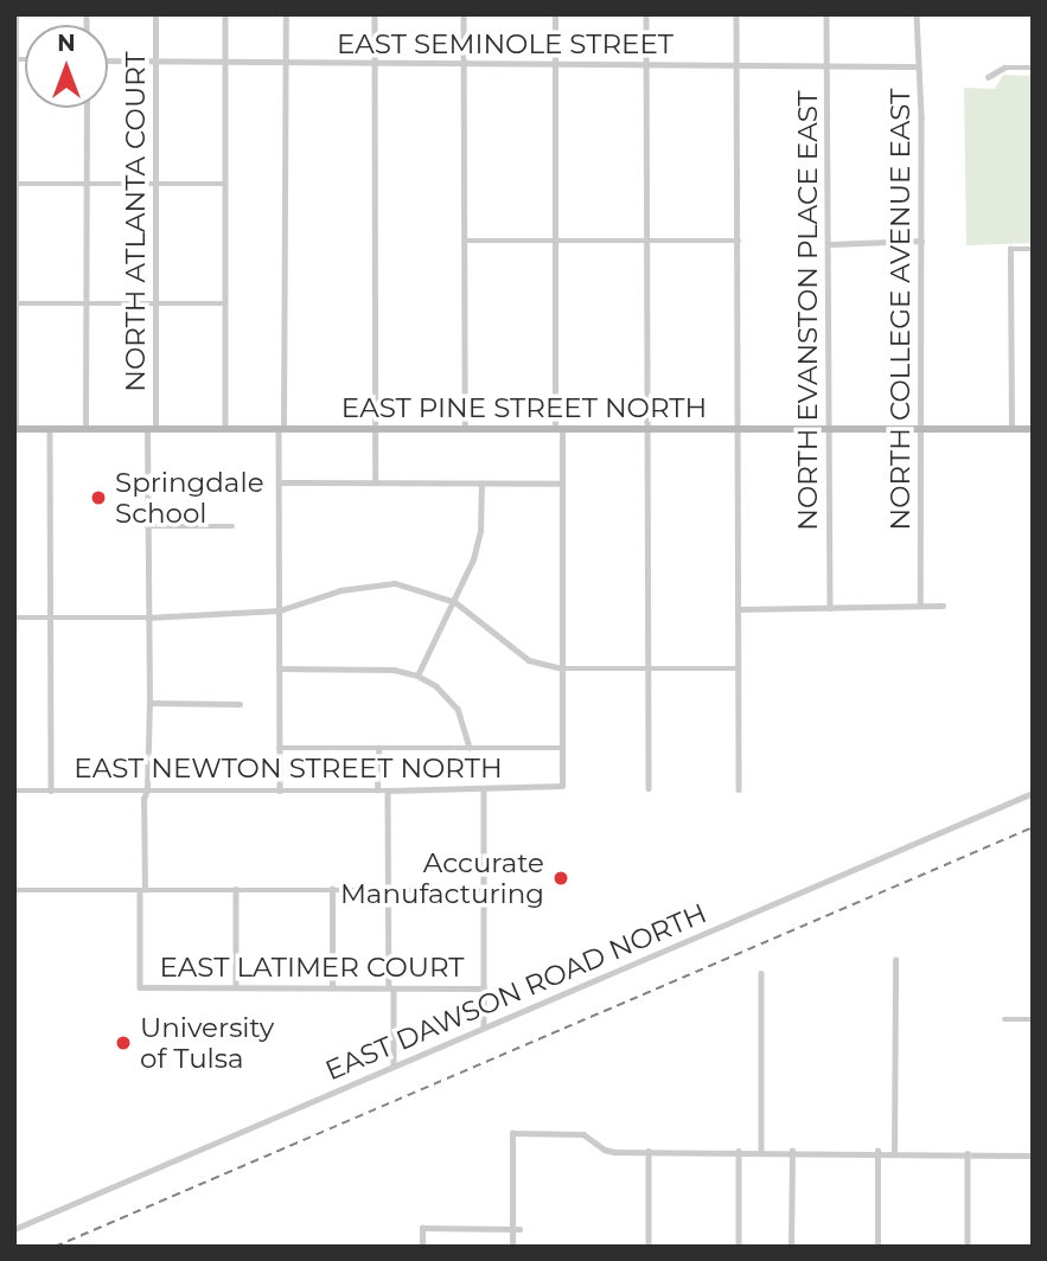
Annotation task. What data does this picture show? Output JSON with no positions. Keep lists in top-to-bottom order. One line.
{"streets":{"main road":["EAST PINE STREET NORTH"],"street":["EAST SEMINOLE STREET","NORTH ATLANTA COURT","NORTH COLLEGE AVENUE EAST","NORTH EVANSTON PLACE EAST","EAST NEWTON STREET NORTH","EAST LATIMER COURT","EAST DAWSON ROAD NORTH"]},"crossings":[["EAST SEMINOLE STREET","NORTH ATLANTA COURT"],["EAST SEMINOLE STREET","NORTH COLLEGE AVENUE EAST"],["EAST SEMINOLE STREET","NORTH EVANSTON PLACE EAST"],["NORTH ATLANTA COURT","EAST PINE STREET NORTH"],["NORTH ATLANTA COURT","EAST NEWTON STREET NORTH"],["NORTH ATLANTA COURT","EAST LATIMER COURT"],["NORTH COLLEGE AVENUE EAST","EAST PINE STREET NORTH"],["NORTH EVANSTON PLACE EAST","EAST PINE STREET NORTH"]],"places":["Springdale School","Accurate Manufacturing","University of Tulsa"],"north":"top"}
